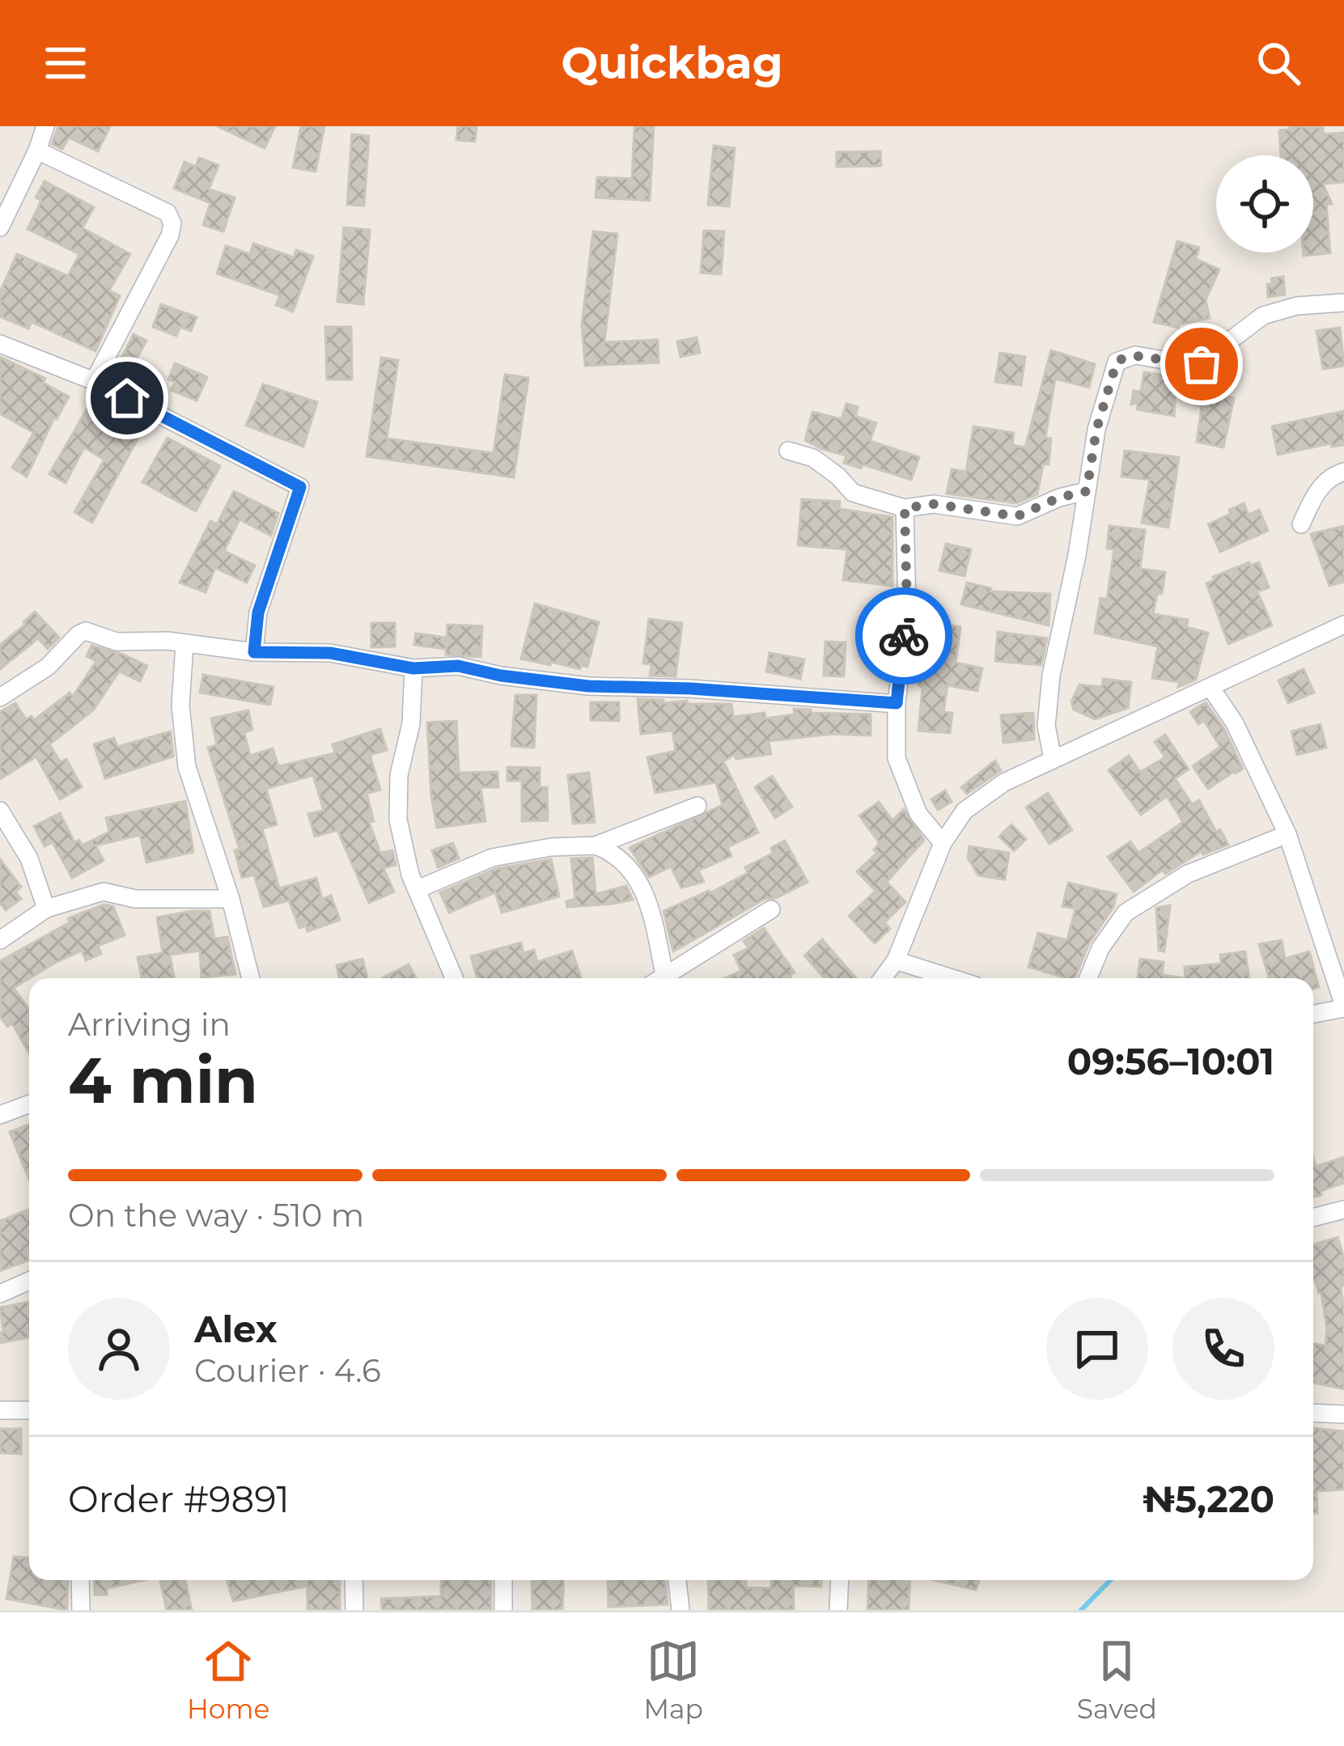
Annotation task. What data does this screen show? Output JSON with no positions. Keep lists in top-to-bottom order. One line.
{"page":{"header":"Quickbag","heading":["4 min","Arriving in","09:56–10:01"],"panel":["Alex","Courier · 4.6","Order #9891","₦5,220"],"bar":"On the way · 510 m","tabs":["Home","Map","Saved"]}}
